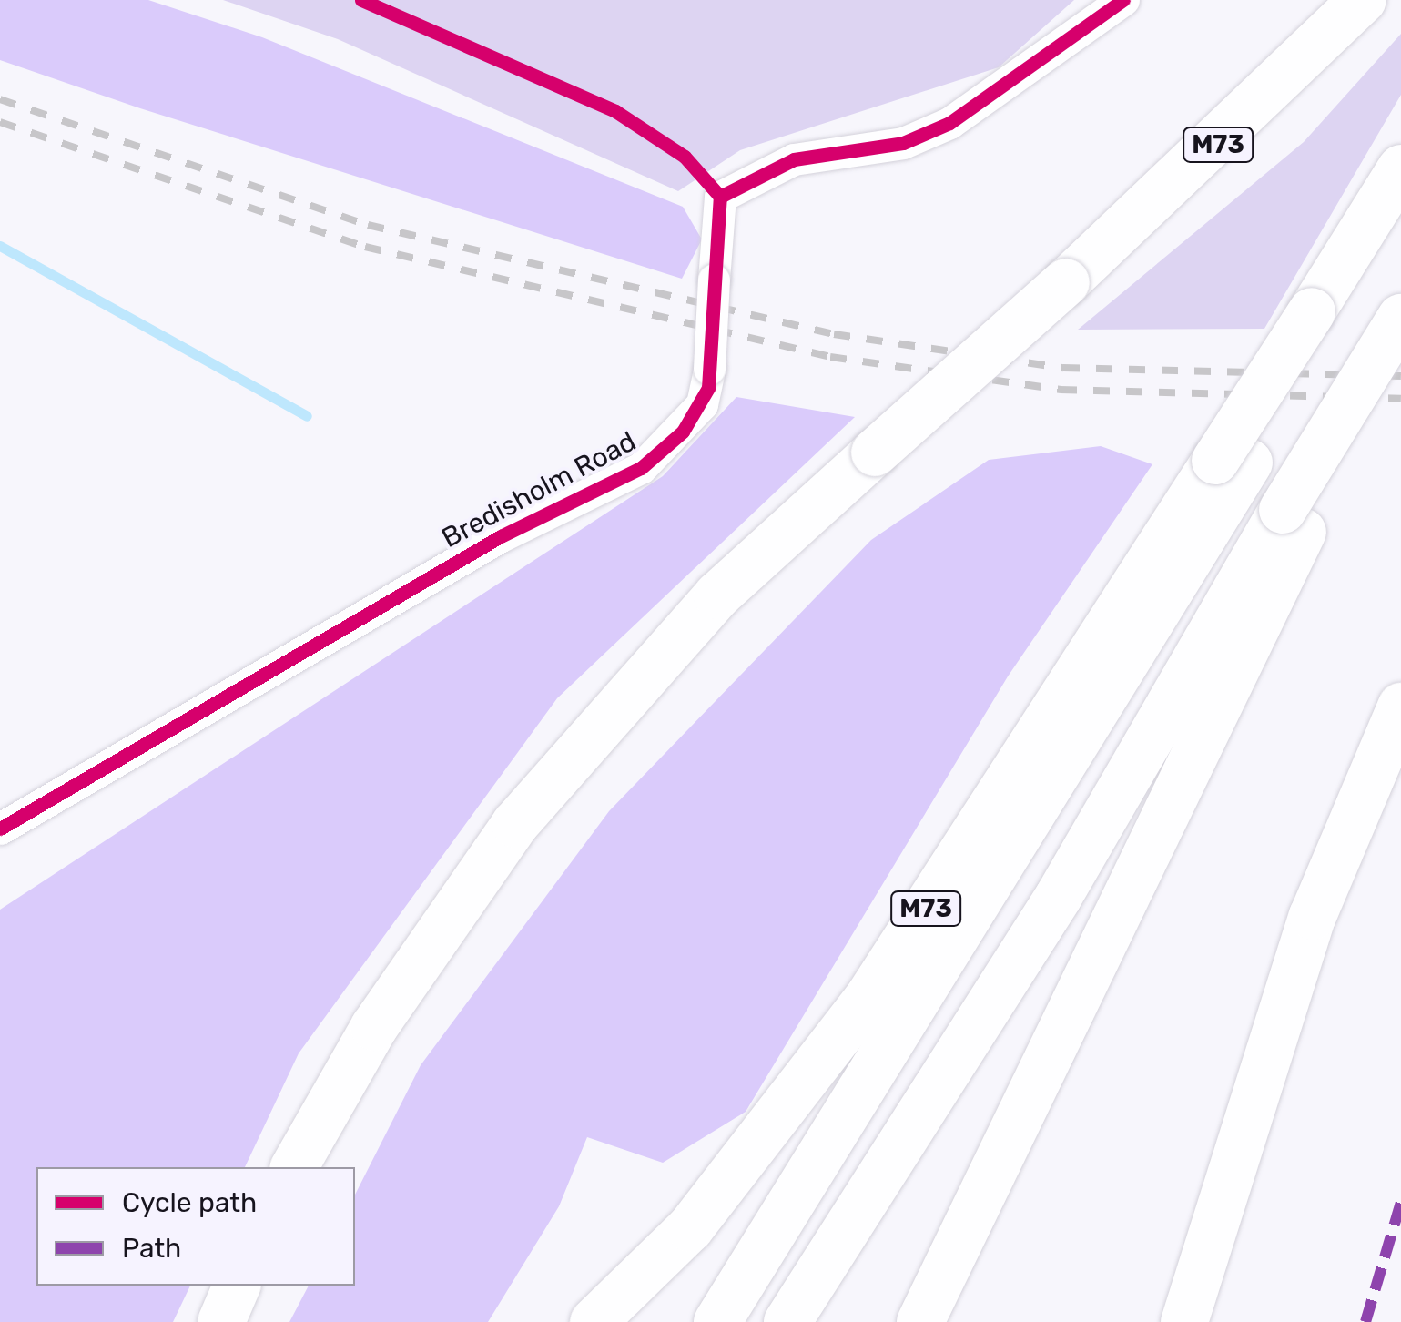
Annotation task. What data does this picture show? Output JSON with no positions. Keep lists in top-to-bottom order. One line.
{"streets":{"highway":["M73"],"street":["Bredisholm Road"]},"legend":["Cycle path","Path"]}
